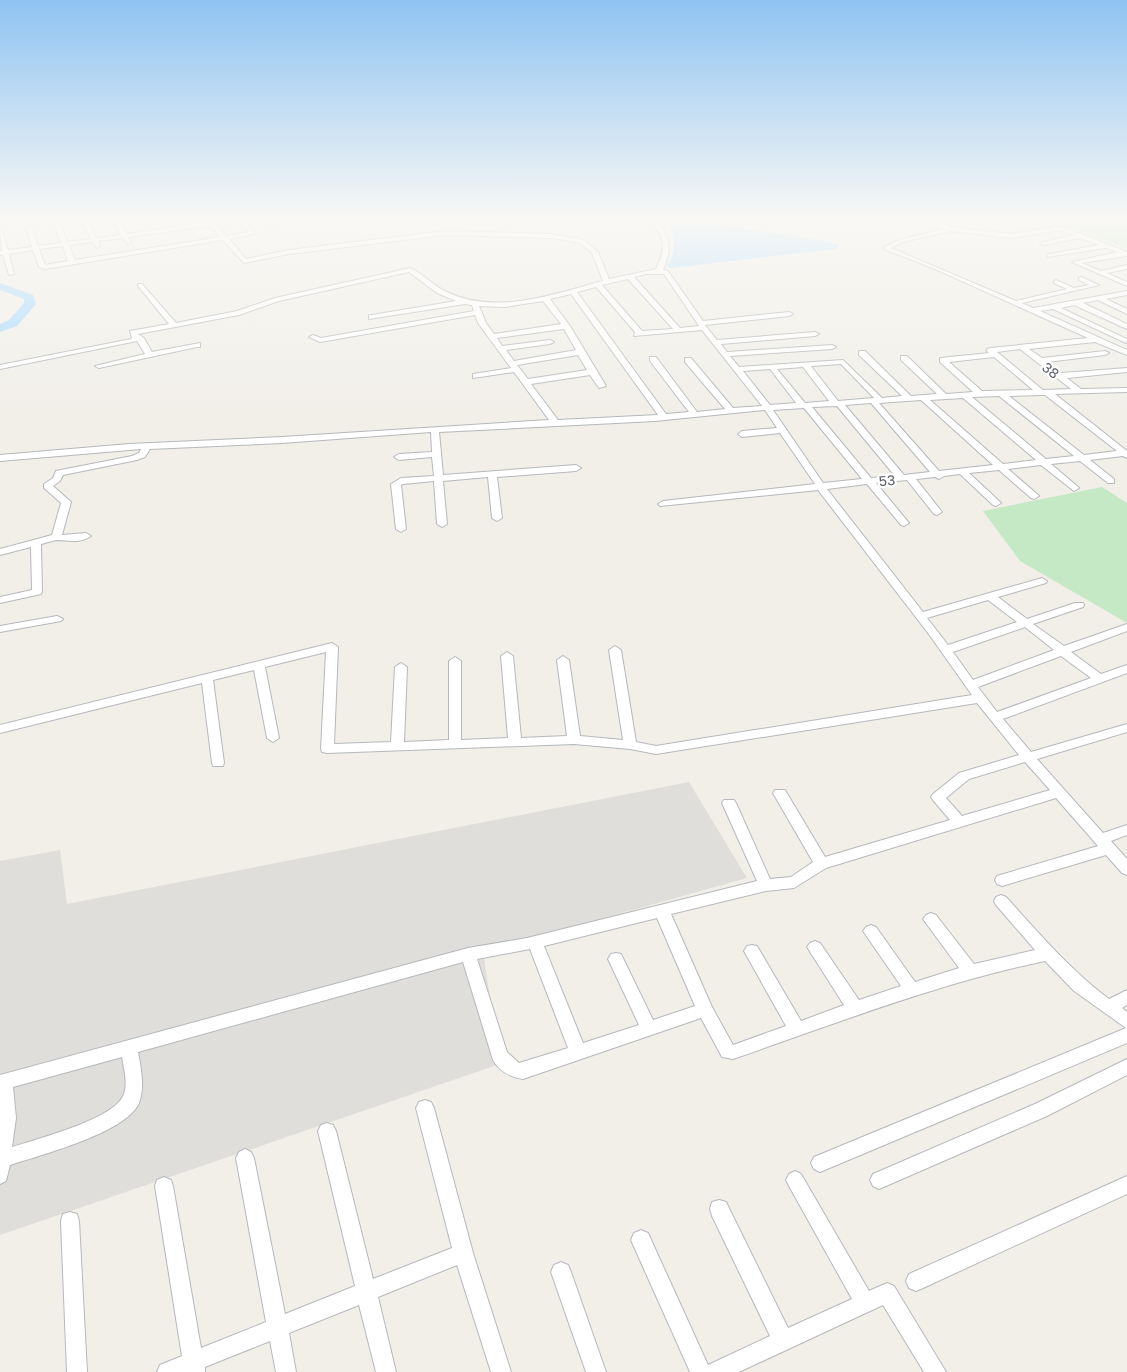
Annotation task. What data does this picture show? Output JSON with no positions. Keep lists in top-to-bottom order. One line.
{"streets":{"street":["38","53"]}}
